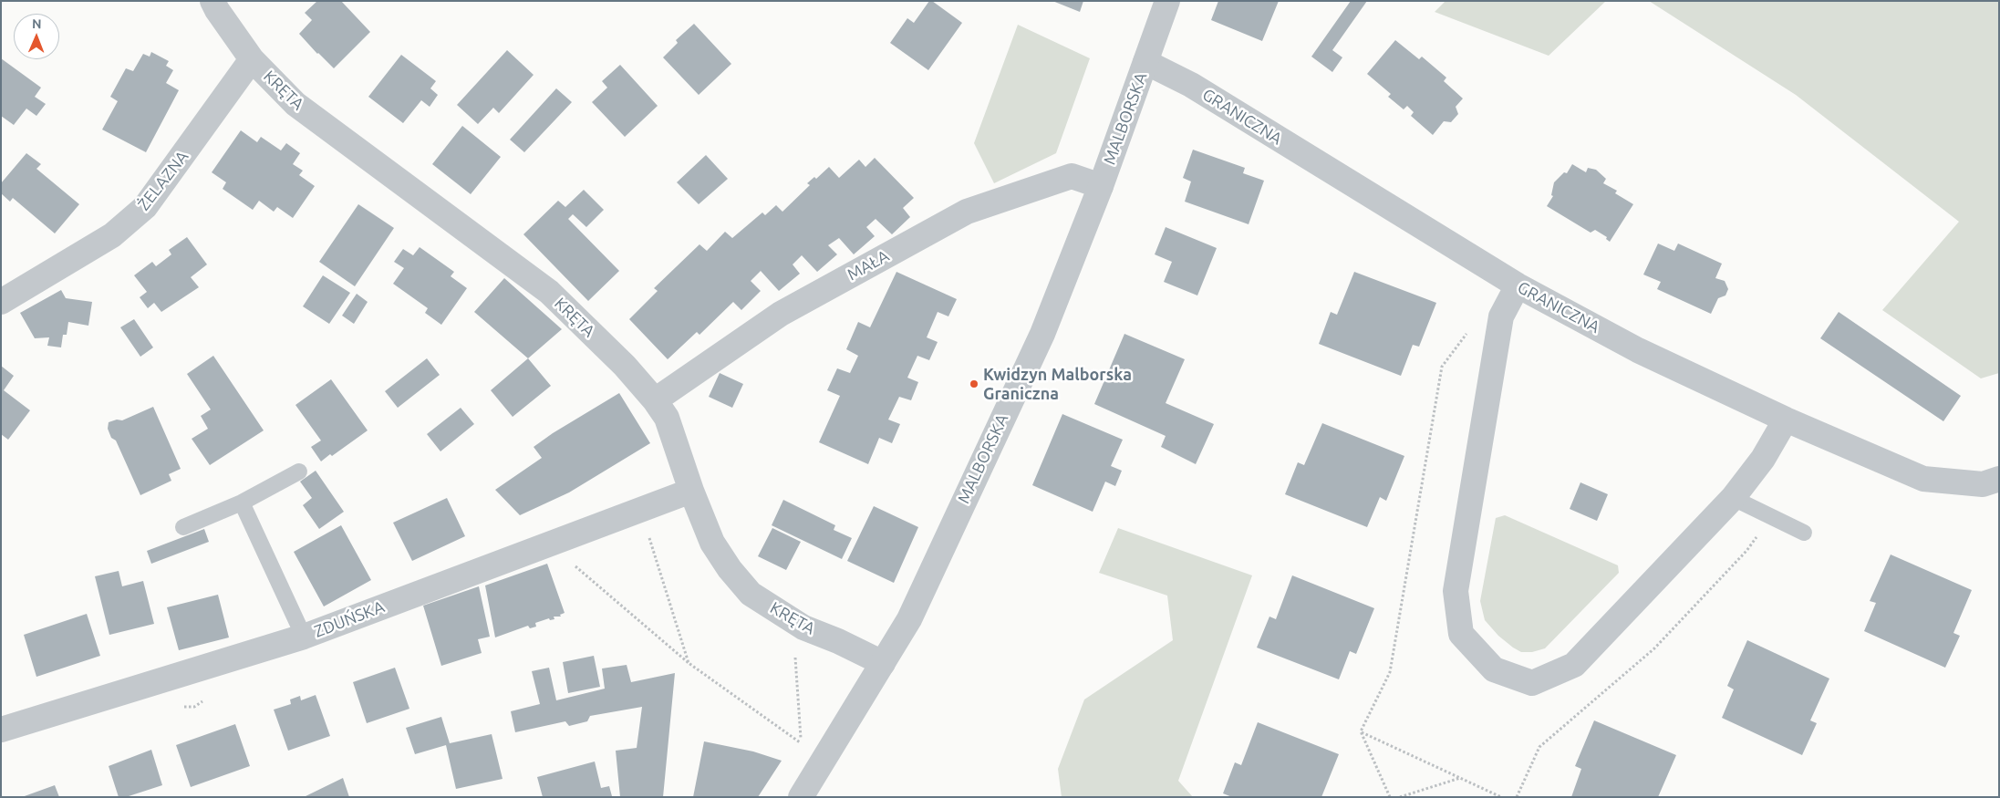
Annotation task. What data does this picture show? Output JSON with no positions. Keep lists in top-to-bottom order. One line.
{"streets":{"street":["KRĘTA","GRANICZNA","MALBORSKA","ŻELAZNA","MAŁA","ZDUŃSKA"]},"crossings":[["KRĘTA","MALBORSKA"],["KRĘTA","ŻELAZNA"],["KRĘTA","MAŁA"],["KRĘTA","ZDUŃSKA"],["GRANICZNA","MALBORSKA"],["MALBORSKA","MAŁA"]],"places":["Kwidzyn Malborska Graniczna"],"north":"top"}
